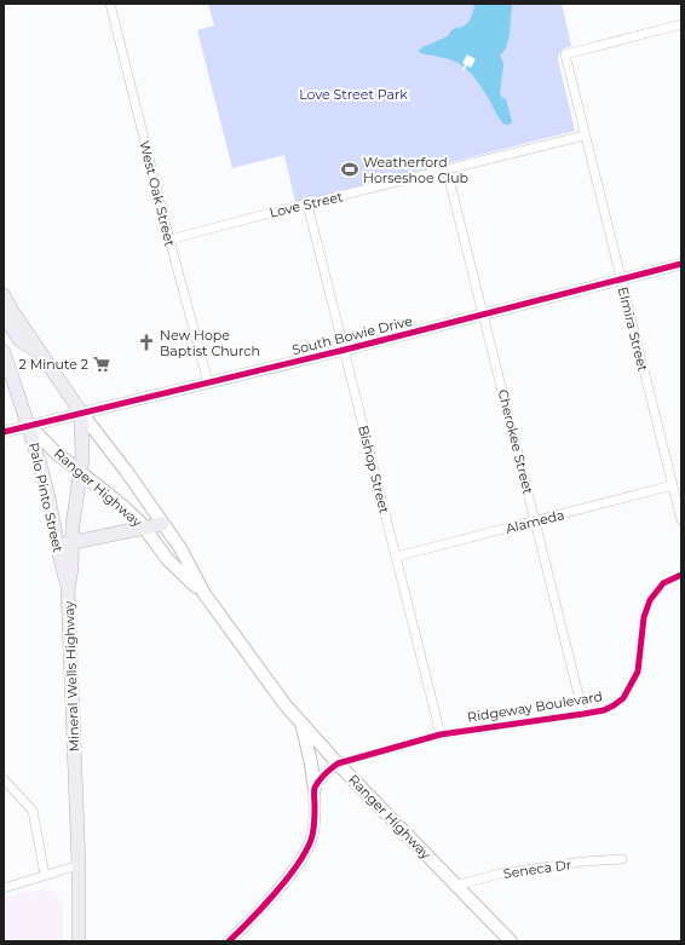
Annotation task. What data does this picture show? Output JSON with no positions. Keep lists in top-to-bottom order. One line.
{"streets":{"main road":["Ranger Highway","Palo Pinto Street","Mineral Wells Highway"],"street":["West Oak Street","Love Street","Elmira Street","South Bowie Drive","Cherokee Street","Bishop Street","Alameda","Ridgeway Boulevard","Seneca Dr"]},"crossings":[["West Oak Street","Love Street"],["West Oak Street","South Bowie Drive"],["Love Street","Elmira Street"],["Love Street","Cherokee Street"],["Love Street","Bishop Street"],["Elmira Street","South Bowie Drive"],["Elmira Street","Alameda"],["South Bowie Drive","Cherokee Street"],["South Bowie Drive","Bishop Street"],["South Bowie Drive","Ranger Highway"],["South Bowie Drive","Palo Pinto Street"],["South Bowie Drive","Mineral Wells Highway"],["Cherokee Street","Alameda"],["Cherokee Street","Ridgeway Boulevard"],["Bishop Street","Alameda"],["Bishop Street","Ridgeway Boulevard"],["Ranger Highway","Palo Pinto Street"],["Ranger Highway","Mineral Wells Highway"],["Ranger Highway","Ridgeway Boulevard"],["Ranger Highway","Seneca Dr"],["Palo Pinto Street","Mineral Wells Highway"]],"parks":["Love Street Park"],"places":{"sports":["Weatherford Horseshoe Club"],"church":["New Hope Baptist Church"],"supermarket":["2 Minute 2"]}}
